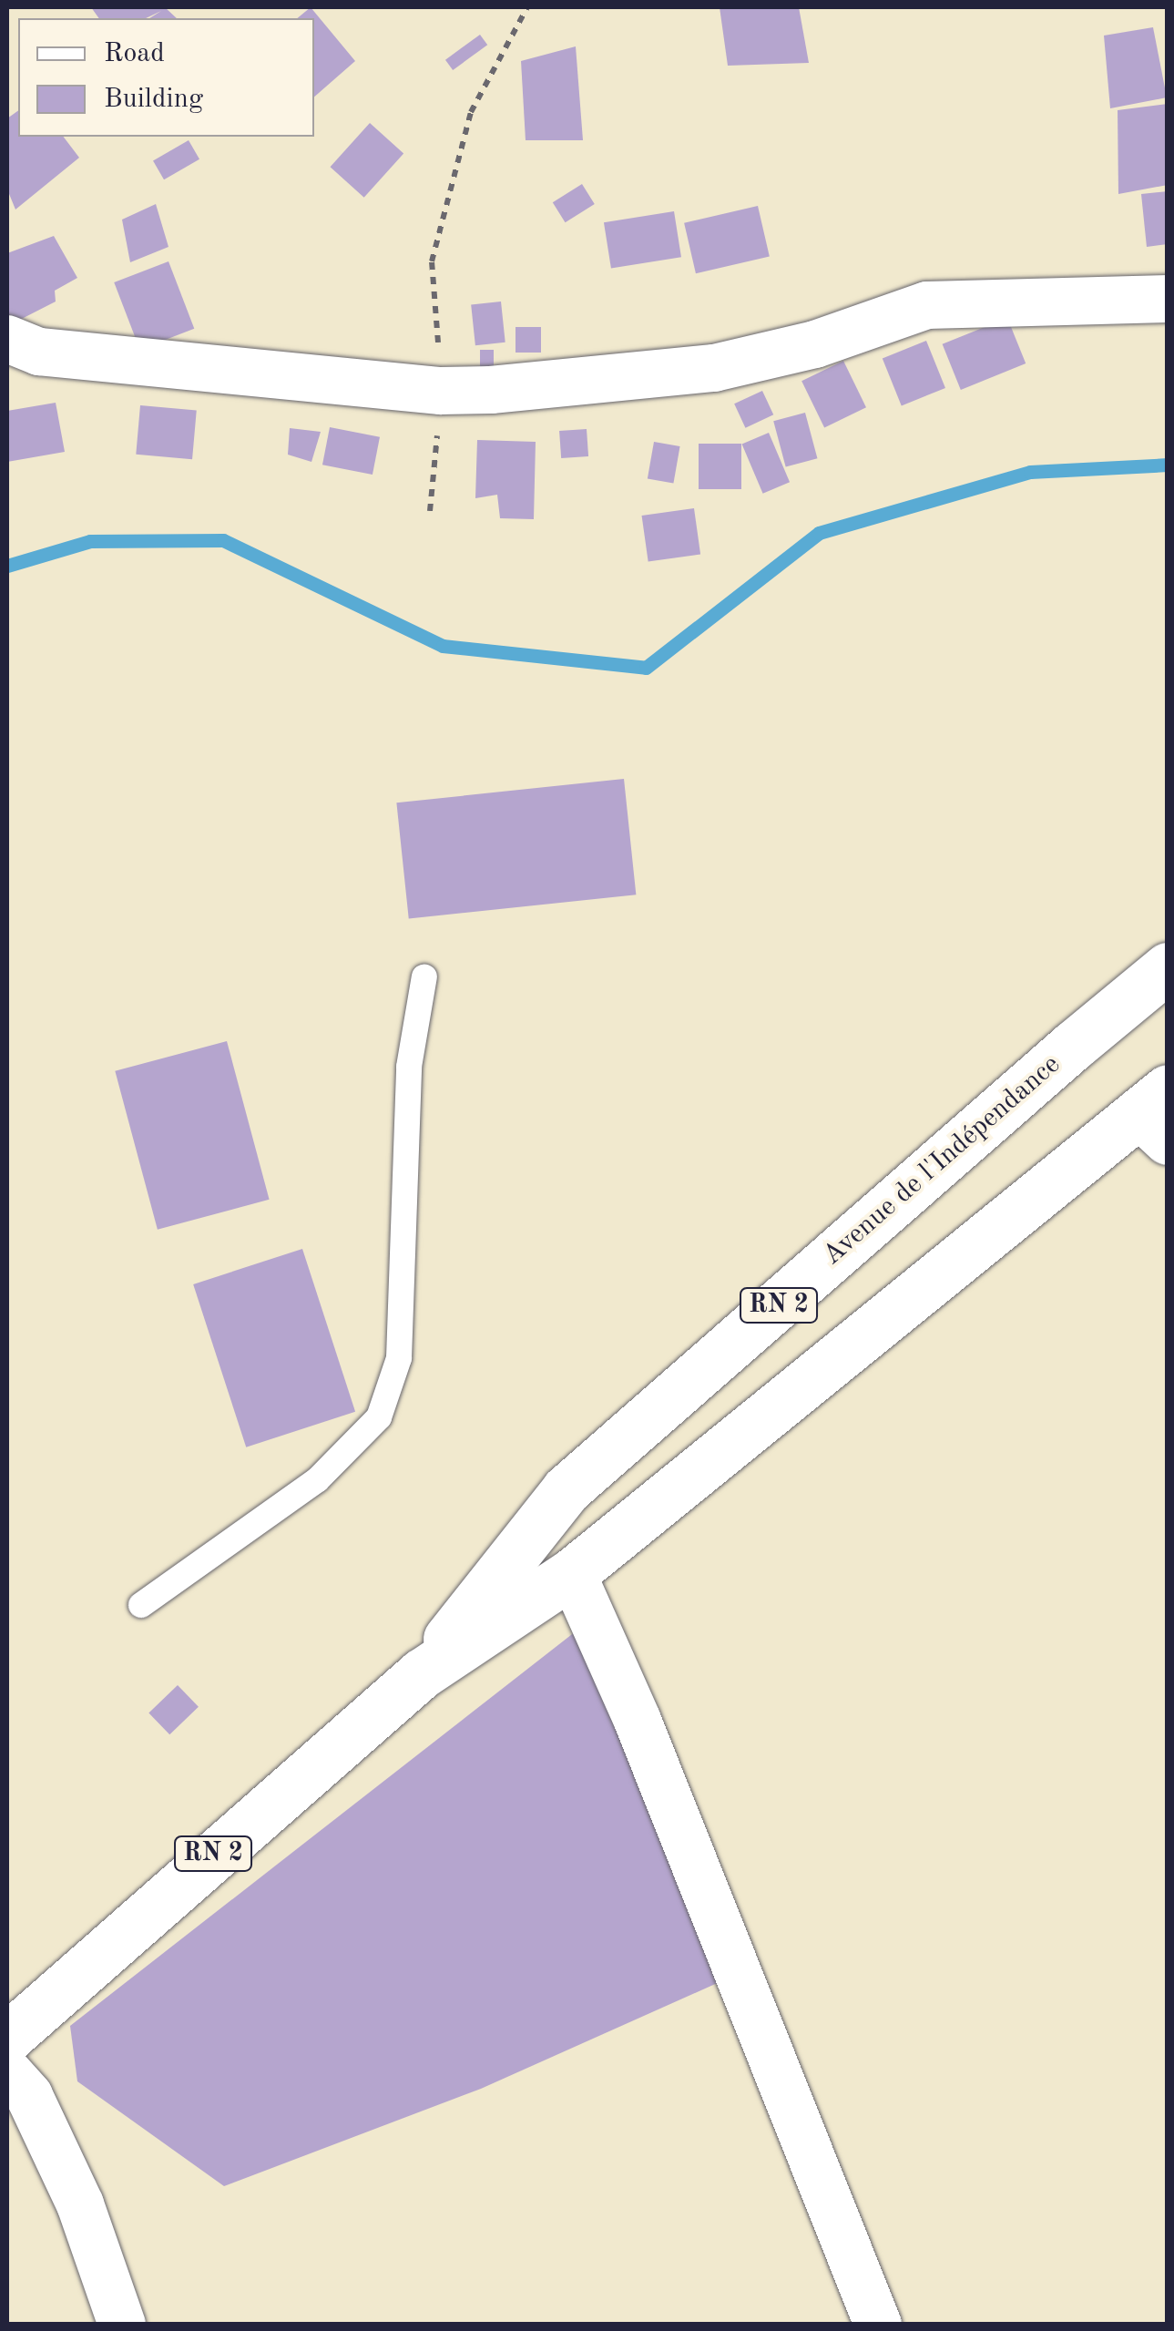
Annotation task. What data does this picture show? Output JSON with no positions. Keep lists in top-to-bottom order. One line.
{"streets":{"main road":["Avenue de l'Indépendance","RN 2"]},"legend":["Road","Building"]}
